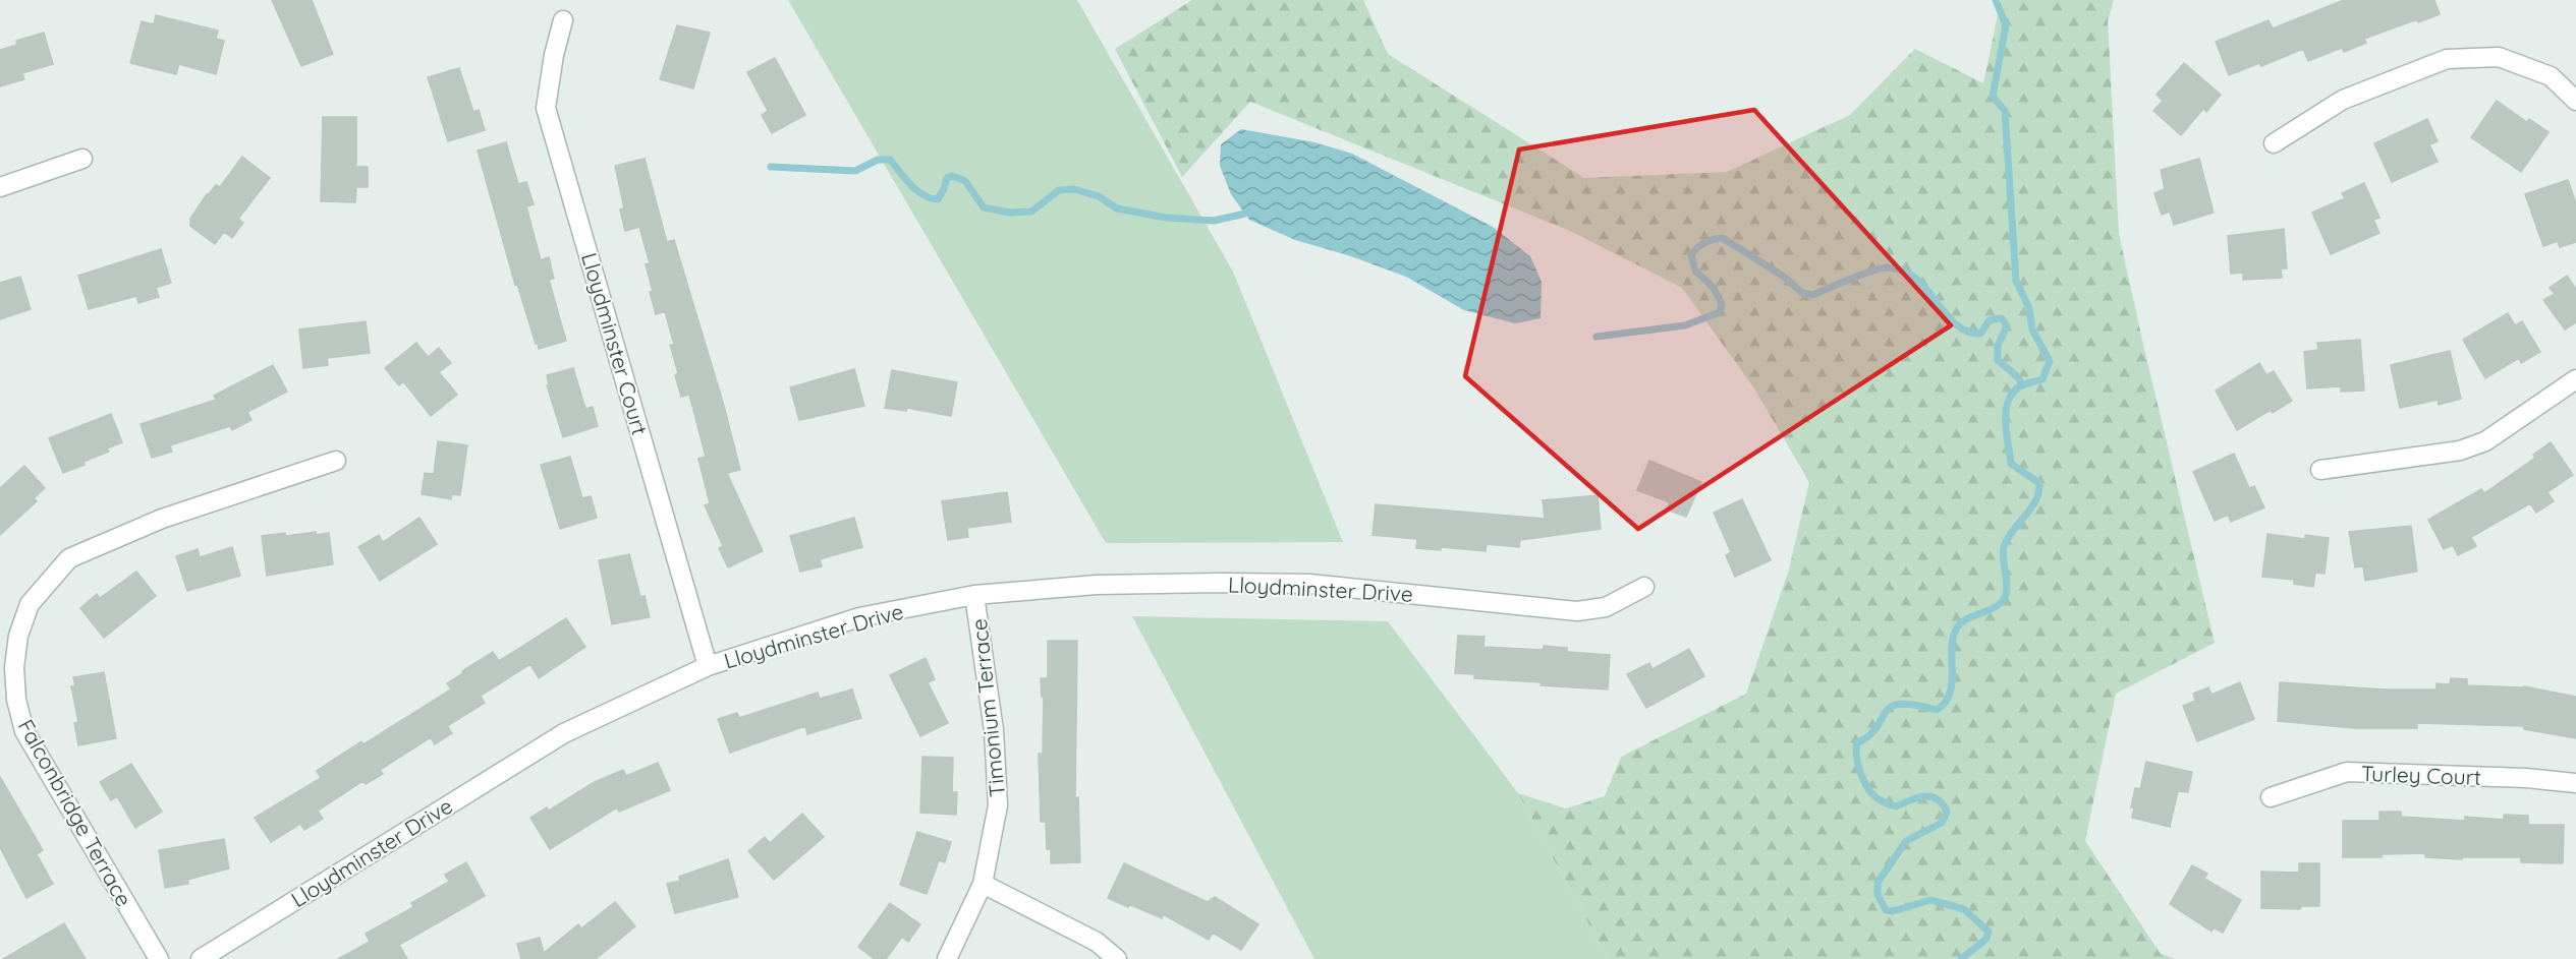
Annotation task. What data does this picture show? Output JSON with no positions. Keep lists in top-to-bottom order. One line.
{"streets":{"street":["Lloydminster Court","Lloydminster Drive","Timonium Terrace","Turley Court","Falconbridge Terrace"]},"crossings":[["Lloydminster Court","Lloydminster Drive"],["Lloydminster Drive","Timonium Terrace"]]}
